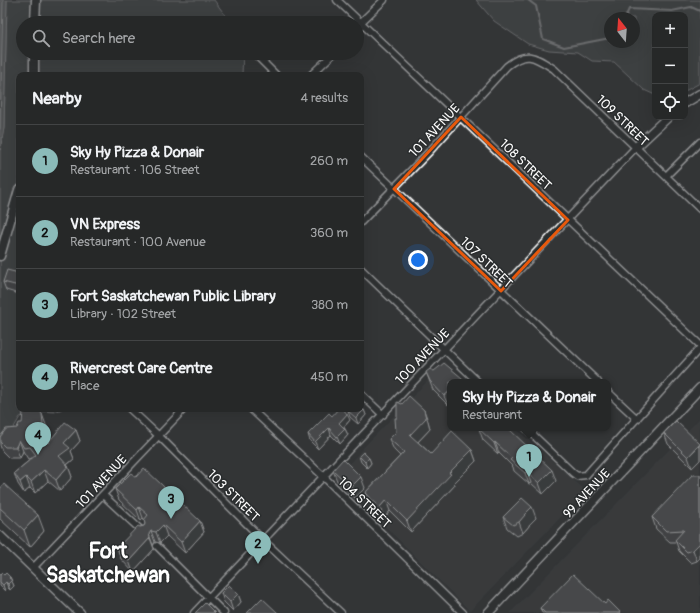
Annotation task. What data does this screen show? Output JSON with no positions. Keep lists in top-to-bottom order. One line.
{"streets":{"main road":["100 AVENUE","99 AVENUE"],"street":["109 STREET","101 AVENUE","108 STREET","107 STREET","103 STREET","104 STREET"]},"crossings":[["109 STREET","101 AVENUE"],["109 STREET","100 AVENUE"],["101 AVENUE","108 STREET"],["101 AVENUE","107 STREET"],["101 AVENUE","103 STREET"],["108 STREET","100 AVENUE"],["107 STREET","100 AVENUE"],["100 AVENUE","103 STREET"],["100 AVENUE","104 STREET"]],"districts":["Fort Saskatchewan"],"north":"top","page":{"map_buttons":["+","−"],"search":"Search here","heading":["Nearby","4 results"],"list":[{"mark":"1","name":"Sky Hy Pizza & Donair","note":"Restaurant · 106 Street","value":"260 m"},{"mark":"2","name":"VN Express","note":"Restaurant · 100 Avenue","value":"360 m"},{"mark":"3","name":"Fort Saskatchewan Public Library","note":"Library · 102 Street","value":"380 m"},{"mark":"4","name":"Rivercrest Care Centre","note":"Place","value":"450 m"}],"popup":["Sky Hy Pizza & Donair","Restaurant"],"pins":["4","1","3","2"]}}
